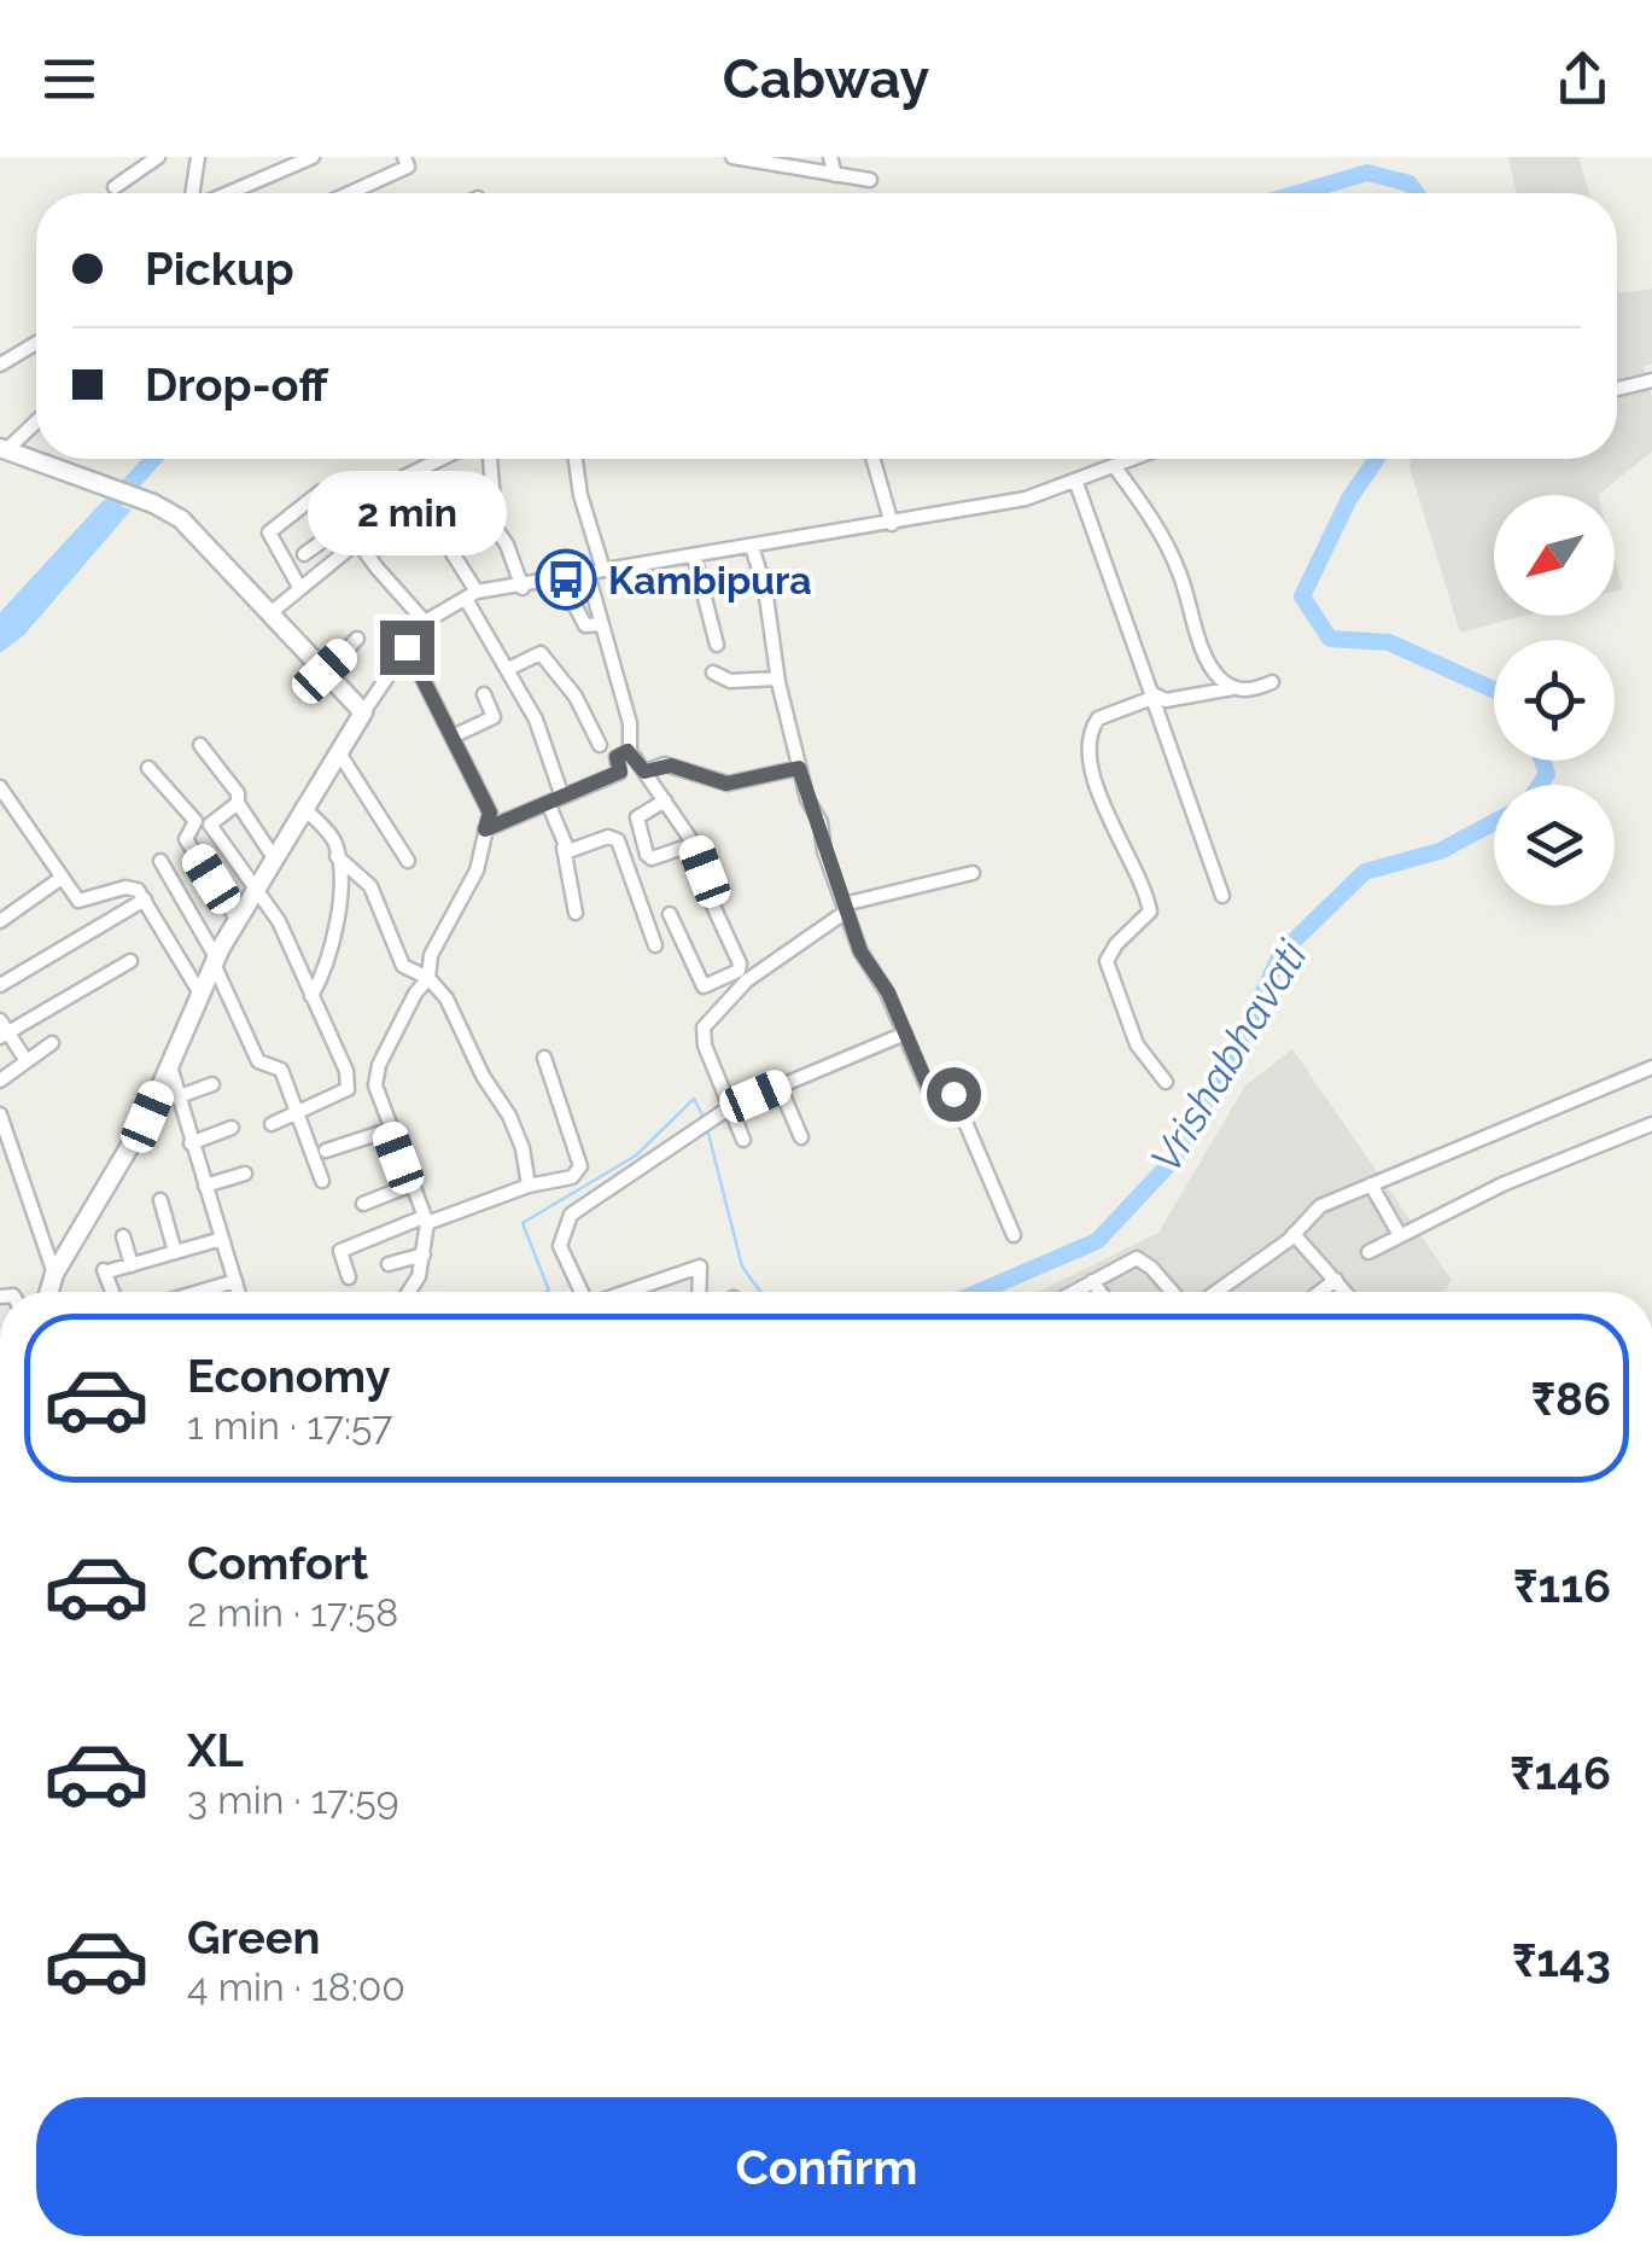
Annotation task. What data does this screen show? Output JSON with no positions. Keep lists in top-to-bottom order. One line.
{"water":["Vrishabhavati"],"places":{"bus stop":["Kambipura"]},"north":"bottom left","page":{"header":"Cabway","banner":["Pickup","Drop-off"],"bubble":"2 min","list":[{"name":"Economy","note":"1 min · 17:57","value":"₹86"},{"name":"Comfort","note":"2 min · 17:58","value":"₹116"},{"name":"XL","note":"3 min · 17:59","value":"₹146"},{"name":"Green","note":"4 min · 18:00","value":"₹143"}],"buttons":"Confirm"}}
